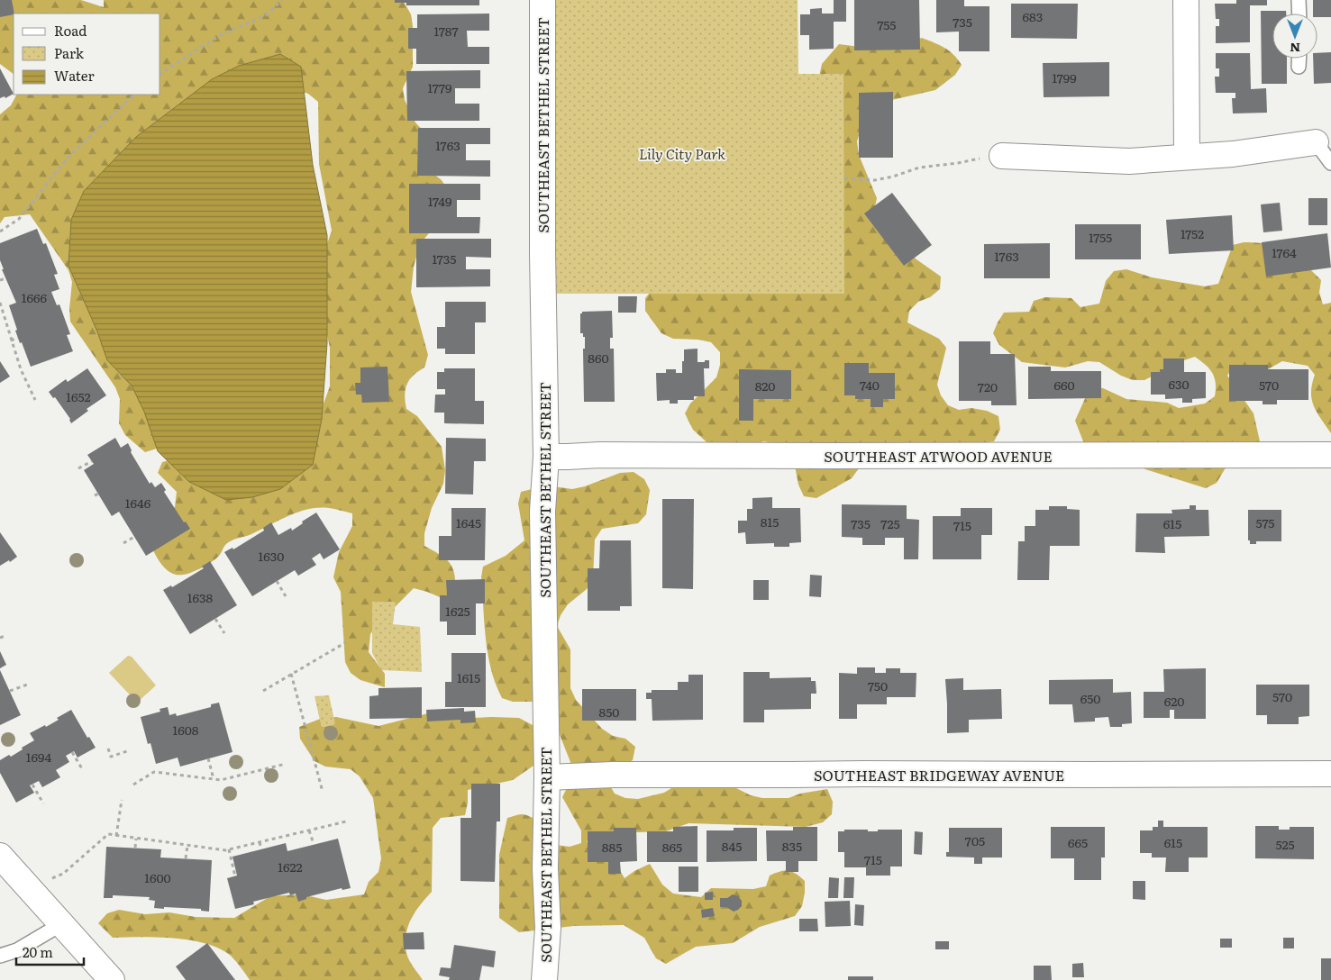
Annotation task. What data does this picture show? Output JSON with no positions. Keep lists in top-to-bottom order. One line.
{"streets":{"street":["SOUTHEAST BETHEL STREET","SOUTHEAST ATWOOD AVENUE","SOUTHEAST BRIDGEWAY AVENUE"]},"crossings":[["SOUTHEAST BETHEL STREET","SOUTHEAST ATWOOD AVENUE"],["SOUTHEAST BETHEL STREET","SOUTHEAST BRIDGEWAY AVENUE"]],"parks":["Lily City Park"],"house_numbers":["683","735","755","1787","1799","1779","1763","1749","1752","1755","1764","1763","1735","1666","860","630","740","660","570","820","720","1652","1646","815","1645","575","735","725","615","715","1630","1638","1625","1615","750","570","650","620","850","1608","1694","705","665","615","525","845","835","885","865","715","1622","1600"],"legend":["Road","Park","Water"],"scale_bar":"20 m","north":"bottom"}
